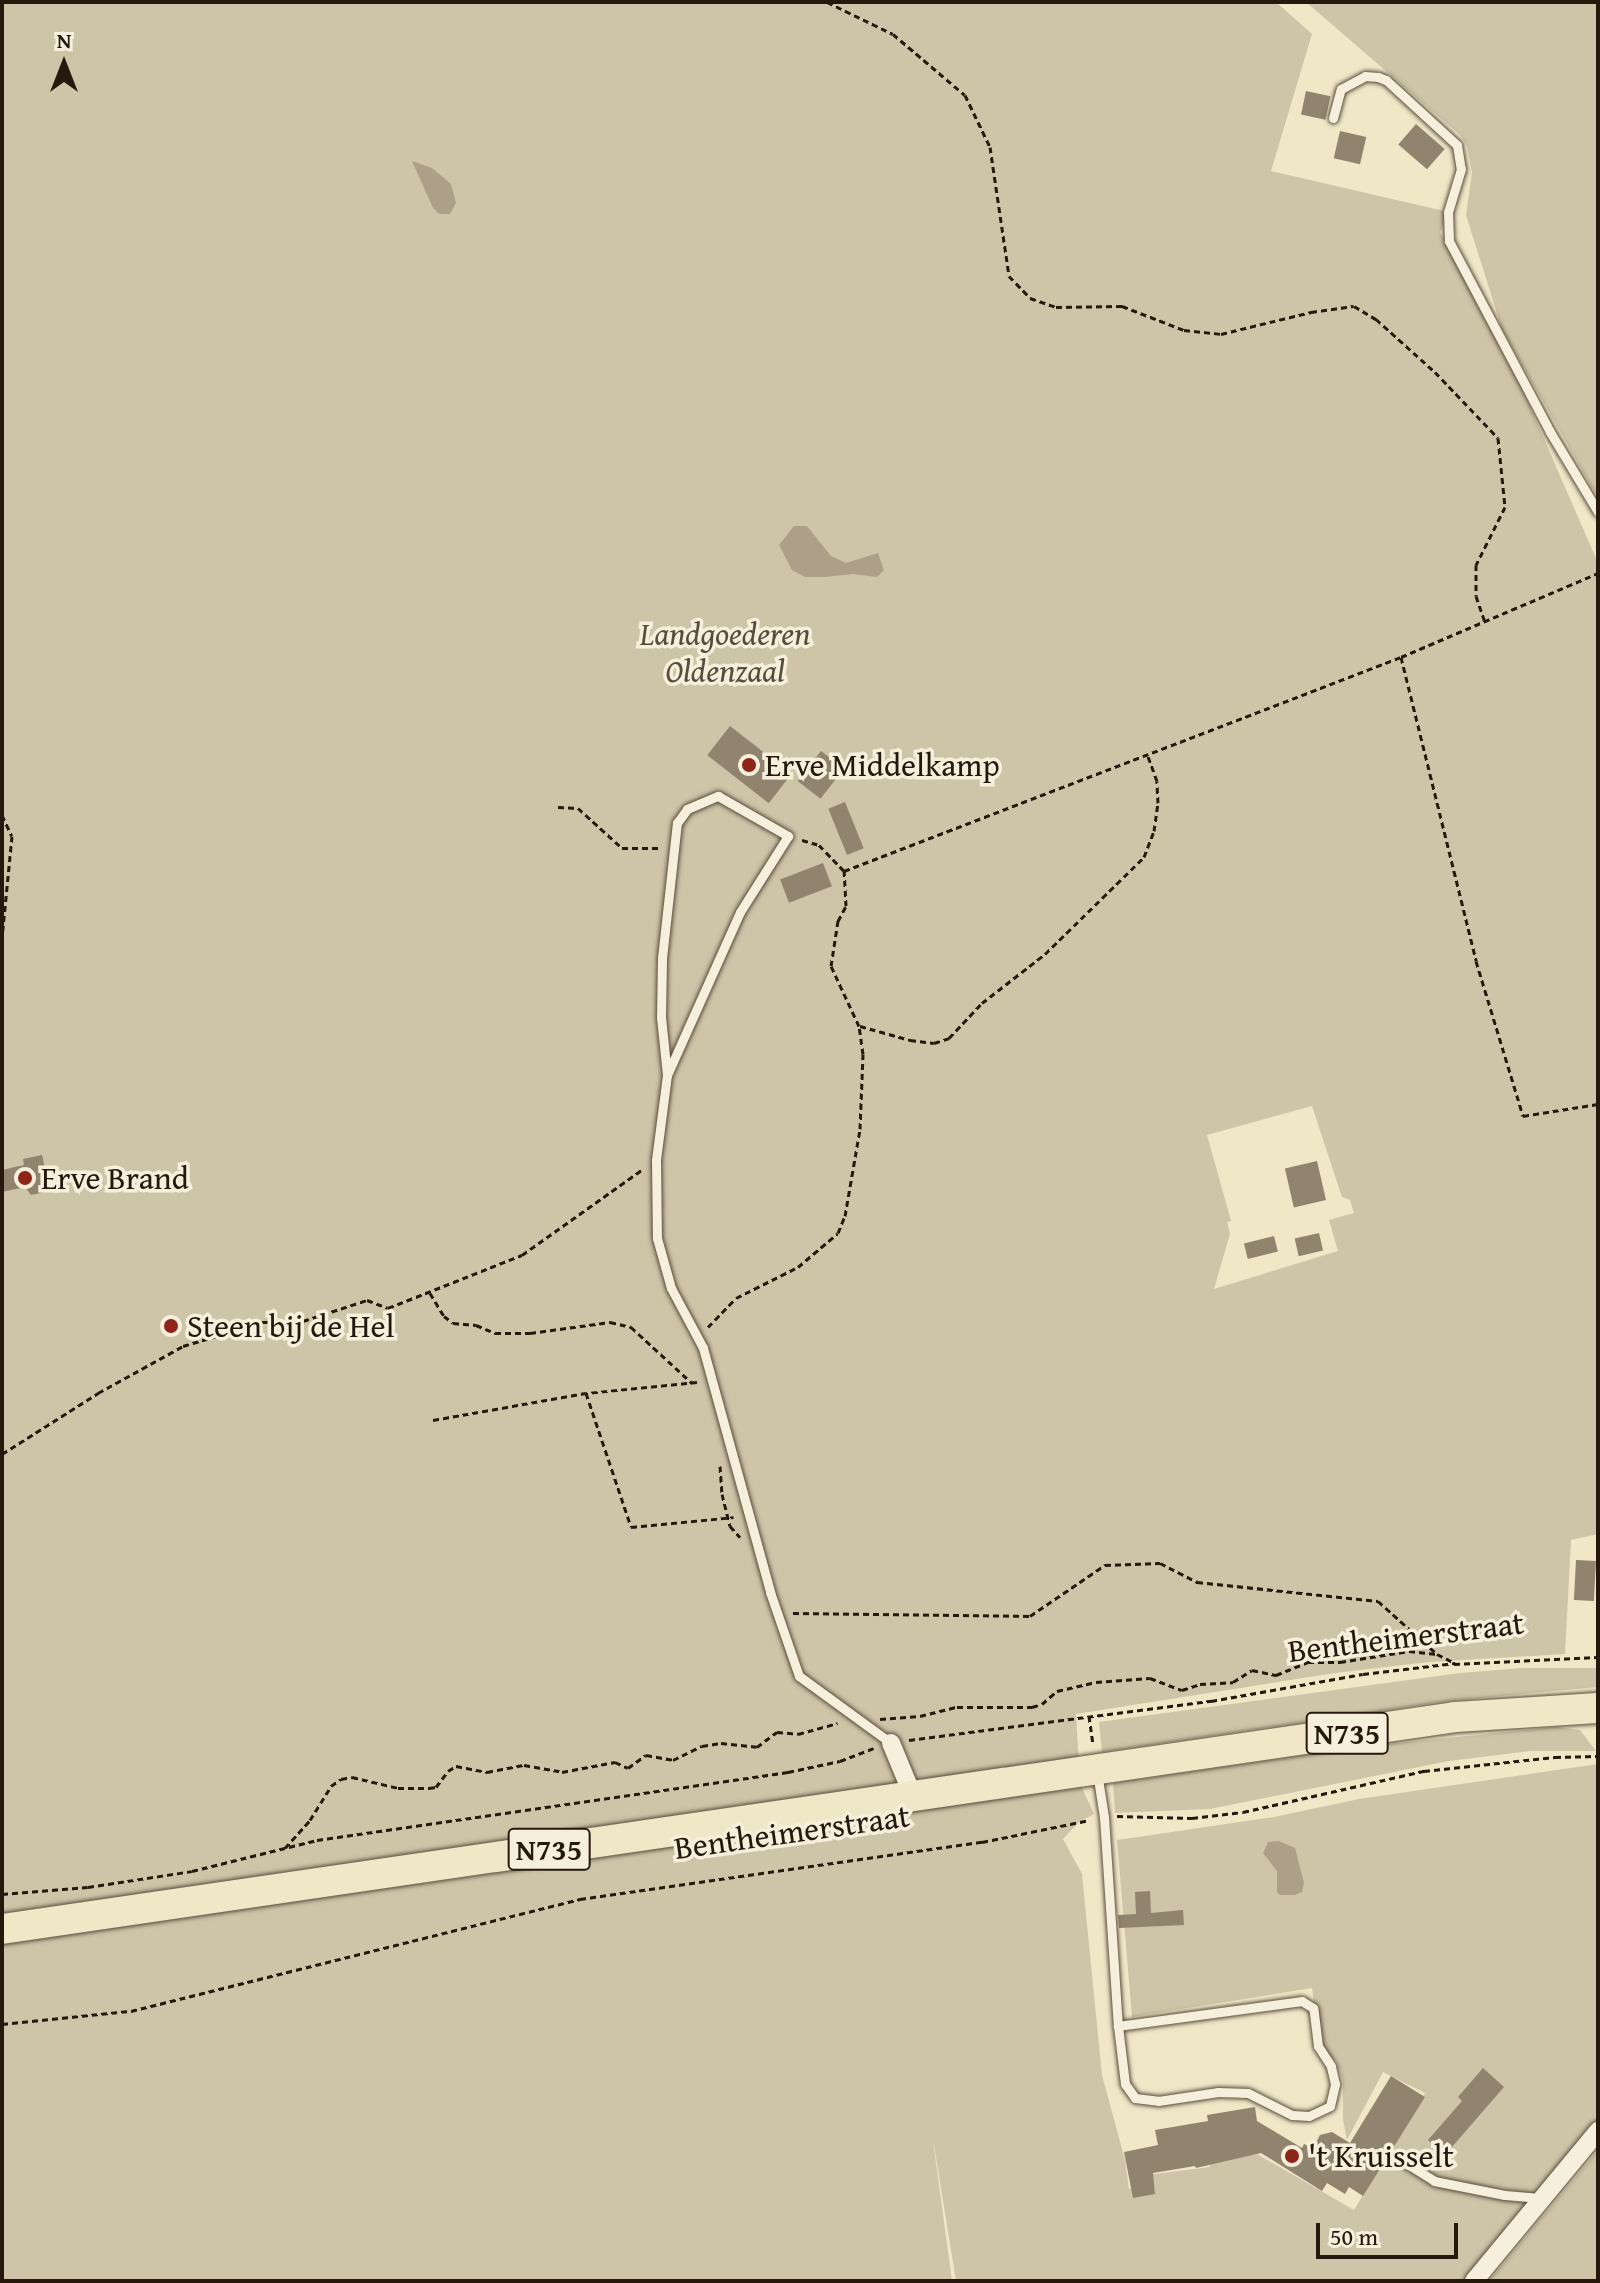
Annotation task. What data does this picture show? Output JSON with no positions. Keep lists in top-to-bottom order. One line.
{"streets":{"main road":["Bentheimerstraat","N735"]},"parks":["Landgoederen Oldenzaal"],"places":["Erve Middelkamp","Erve Brand","Steen bij de Hel","'t Kruisselt"],"scale_bar":"50 m","north":"top"}
